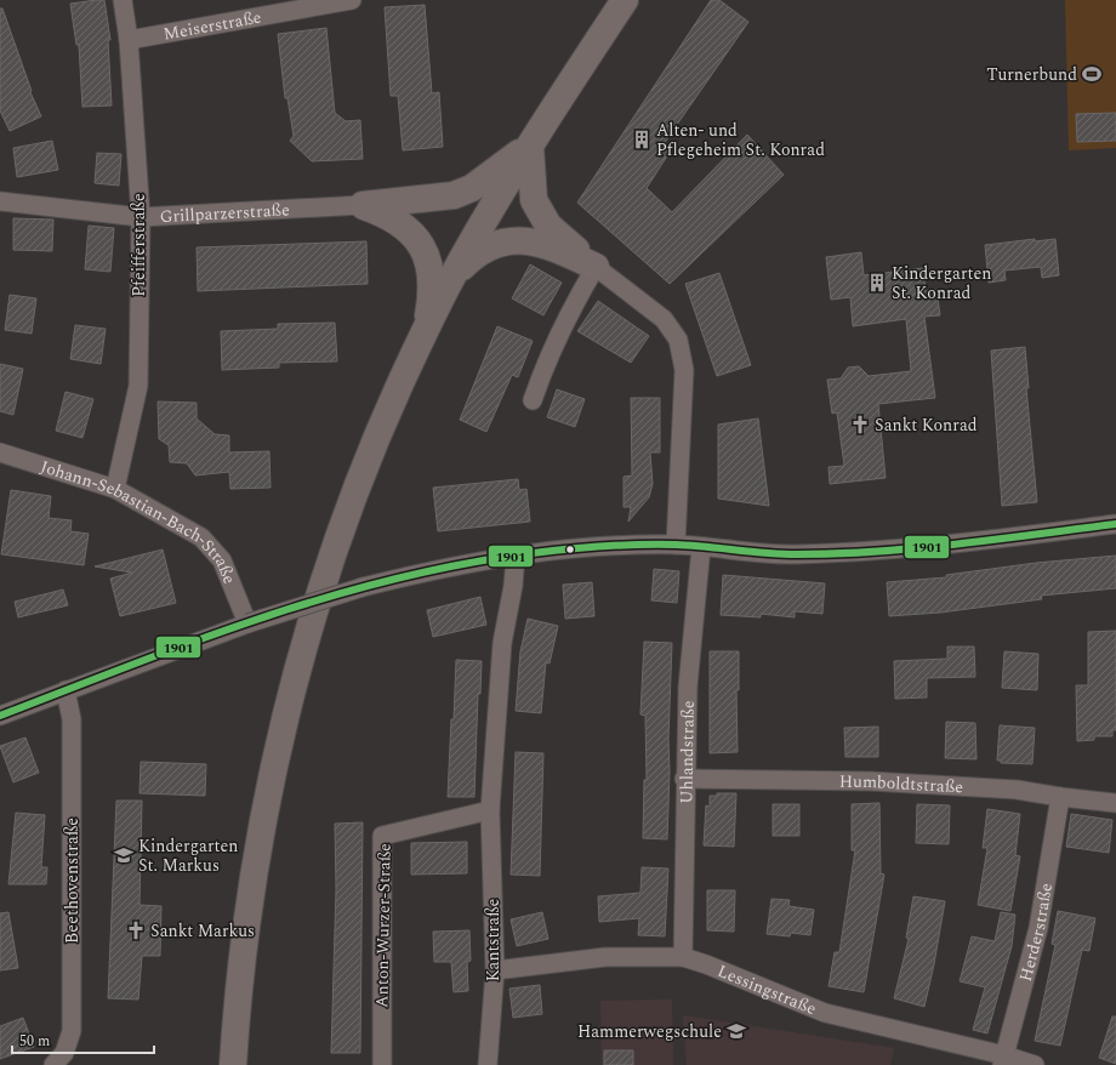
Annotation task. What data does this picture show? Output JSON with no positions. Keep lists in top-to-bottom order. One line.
{"streets":{"street":["Meiserstraße","Grillparzerstraße","Pfeifferstraße","Johann-Sebastian-Bach-Straße","Uhlandstraße","Humboldtstraße","Beethovenstraße","Anton-Wurzer-Straße","Herderstraße","Kantstraße","Lessingstraße"]},"crossings":[["Meiserstraße","Pfeifferstraße"],["Grillparzerstraße","Pfeifferstraße"],["Pfeifferstraße","Johann-Sebastian-Bach-Straße"],["Uhlandstraße","Humboldtstraße"],["Uhlandstraße","Lessingstraße"],["Humboldtstraße","Herderstraße"],["Anton-Wurzer-Straße","Kantstraße"],["Herderstraße","Lessingstraße"],["Kantstraße","Lessingstraße"]],"places":{"sports":["Turnerbund"],"building":["Alten- und Pflegeheim St. Konrad","Kindergarten St. Konrad"],"church":["Sankt Konrad","Sankt Markus"],"school or university":["Kindergarten St. Markus","Hammerwegschule"]},"lines":["transit line 1901"],"scale_bar":"50 m"}
